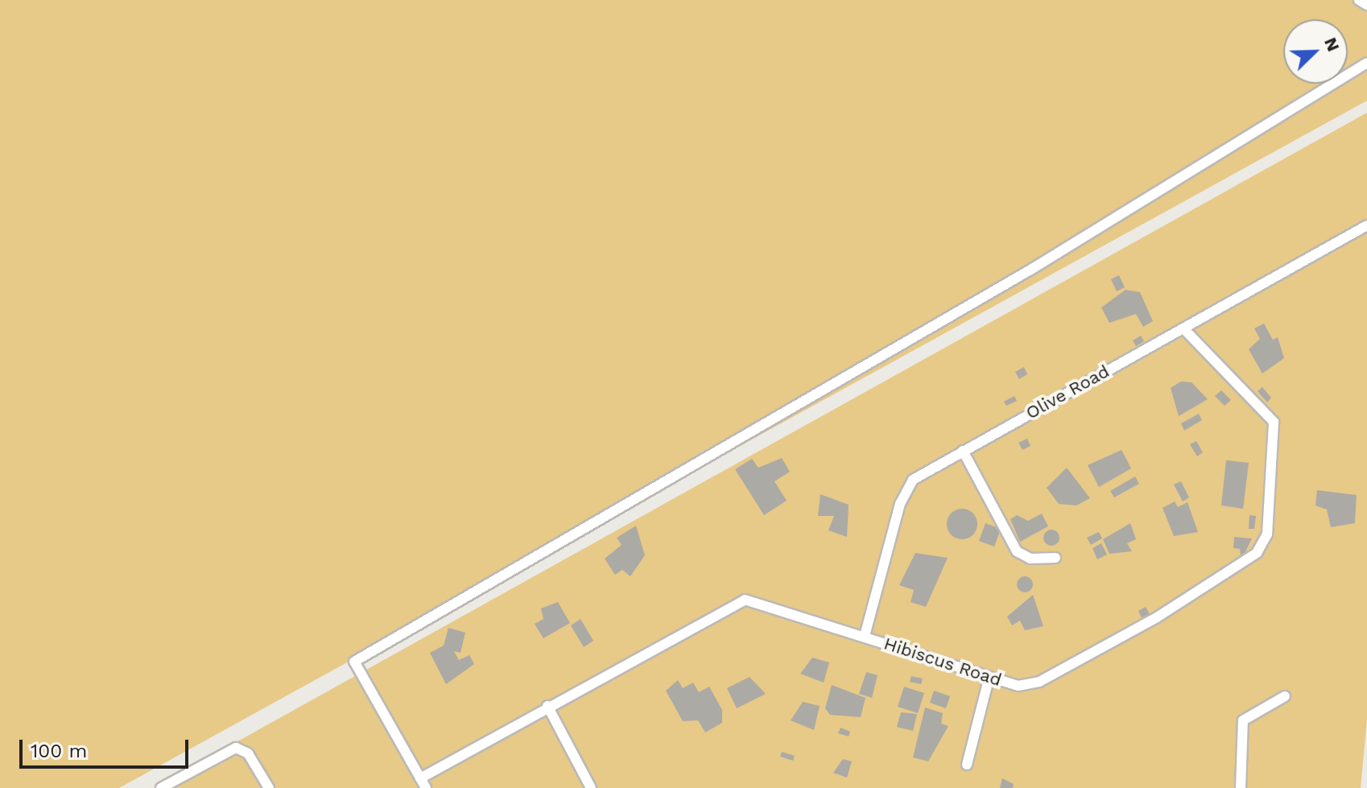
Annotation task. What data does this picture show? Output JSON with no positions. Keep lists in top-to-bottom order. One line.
{"streets":{"street":["Olive Road","Hibiscus Road"]},"crossings":[["Olive Road","Hibiscus Road"]],"scale_bar":"100 m","north":"top right"}
